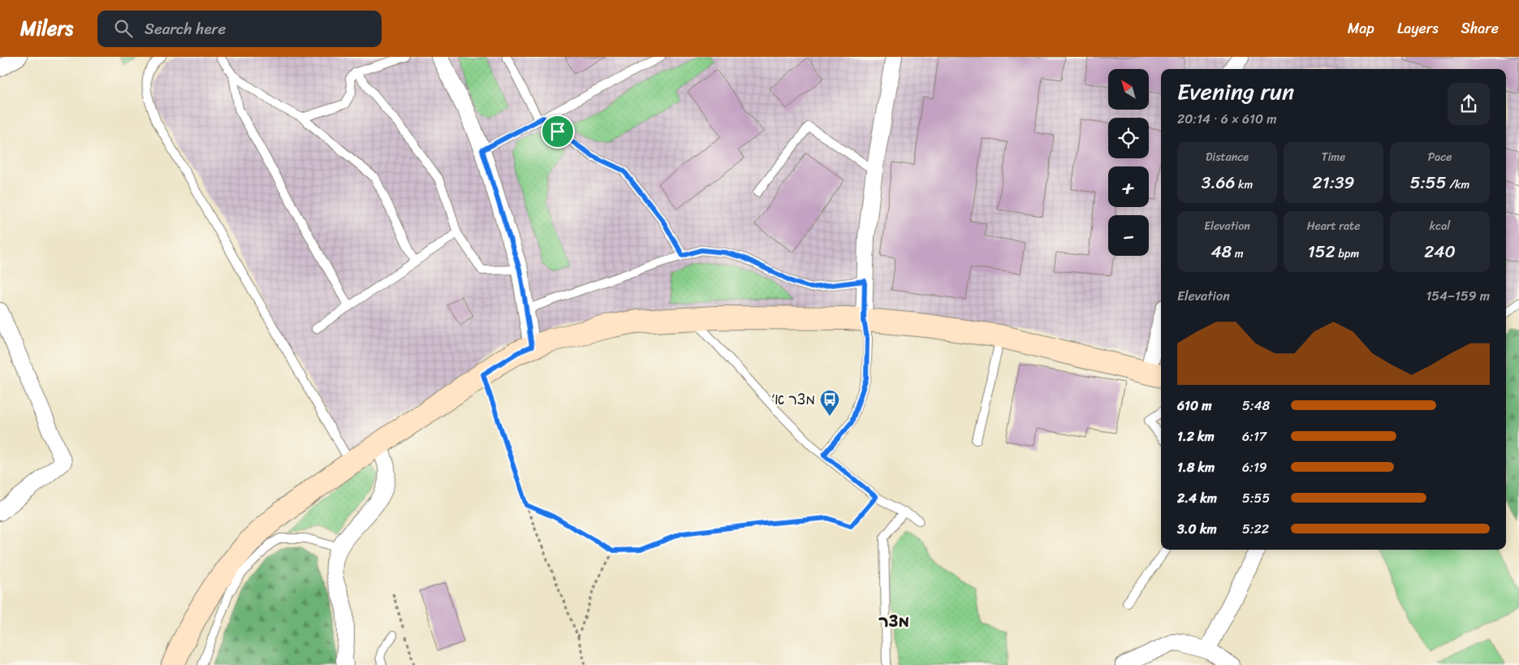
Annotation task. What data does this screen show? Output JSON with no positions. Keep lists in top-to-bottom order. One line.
{"districts":["מצר"],"places":{"bus stop":["מצר א׳"]},"north":"top left","page":{"header":"Milers","search":"Search here","nav":["Map","Layers","Share"],"map_buttons":["+","−"],"heading":["Evening run","20:14 · 6 × 610 m"],"stats":[["Distance","3.66 km"],["Time","21:39"],["Pace","5:55 /km"],["Elevation","48 m"],["Heart rate","152 bpm"],["kcal","240"]],"chart":["Elevation","154–159 m"],"list":[{"name":"610 m","note":"5:48"},{"name":"1.2 km","note":"6:17"},{"name":"1.8 km","note":"6:19"},{"name":"2.4 km","note":"5:55"},{"name":"3.0 km","note":"5:22"}]}}
